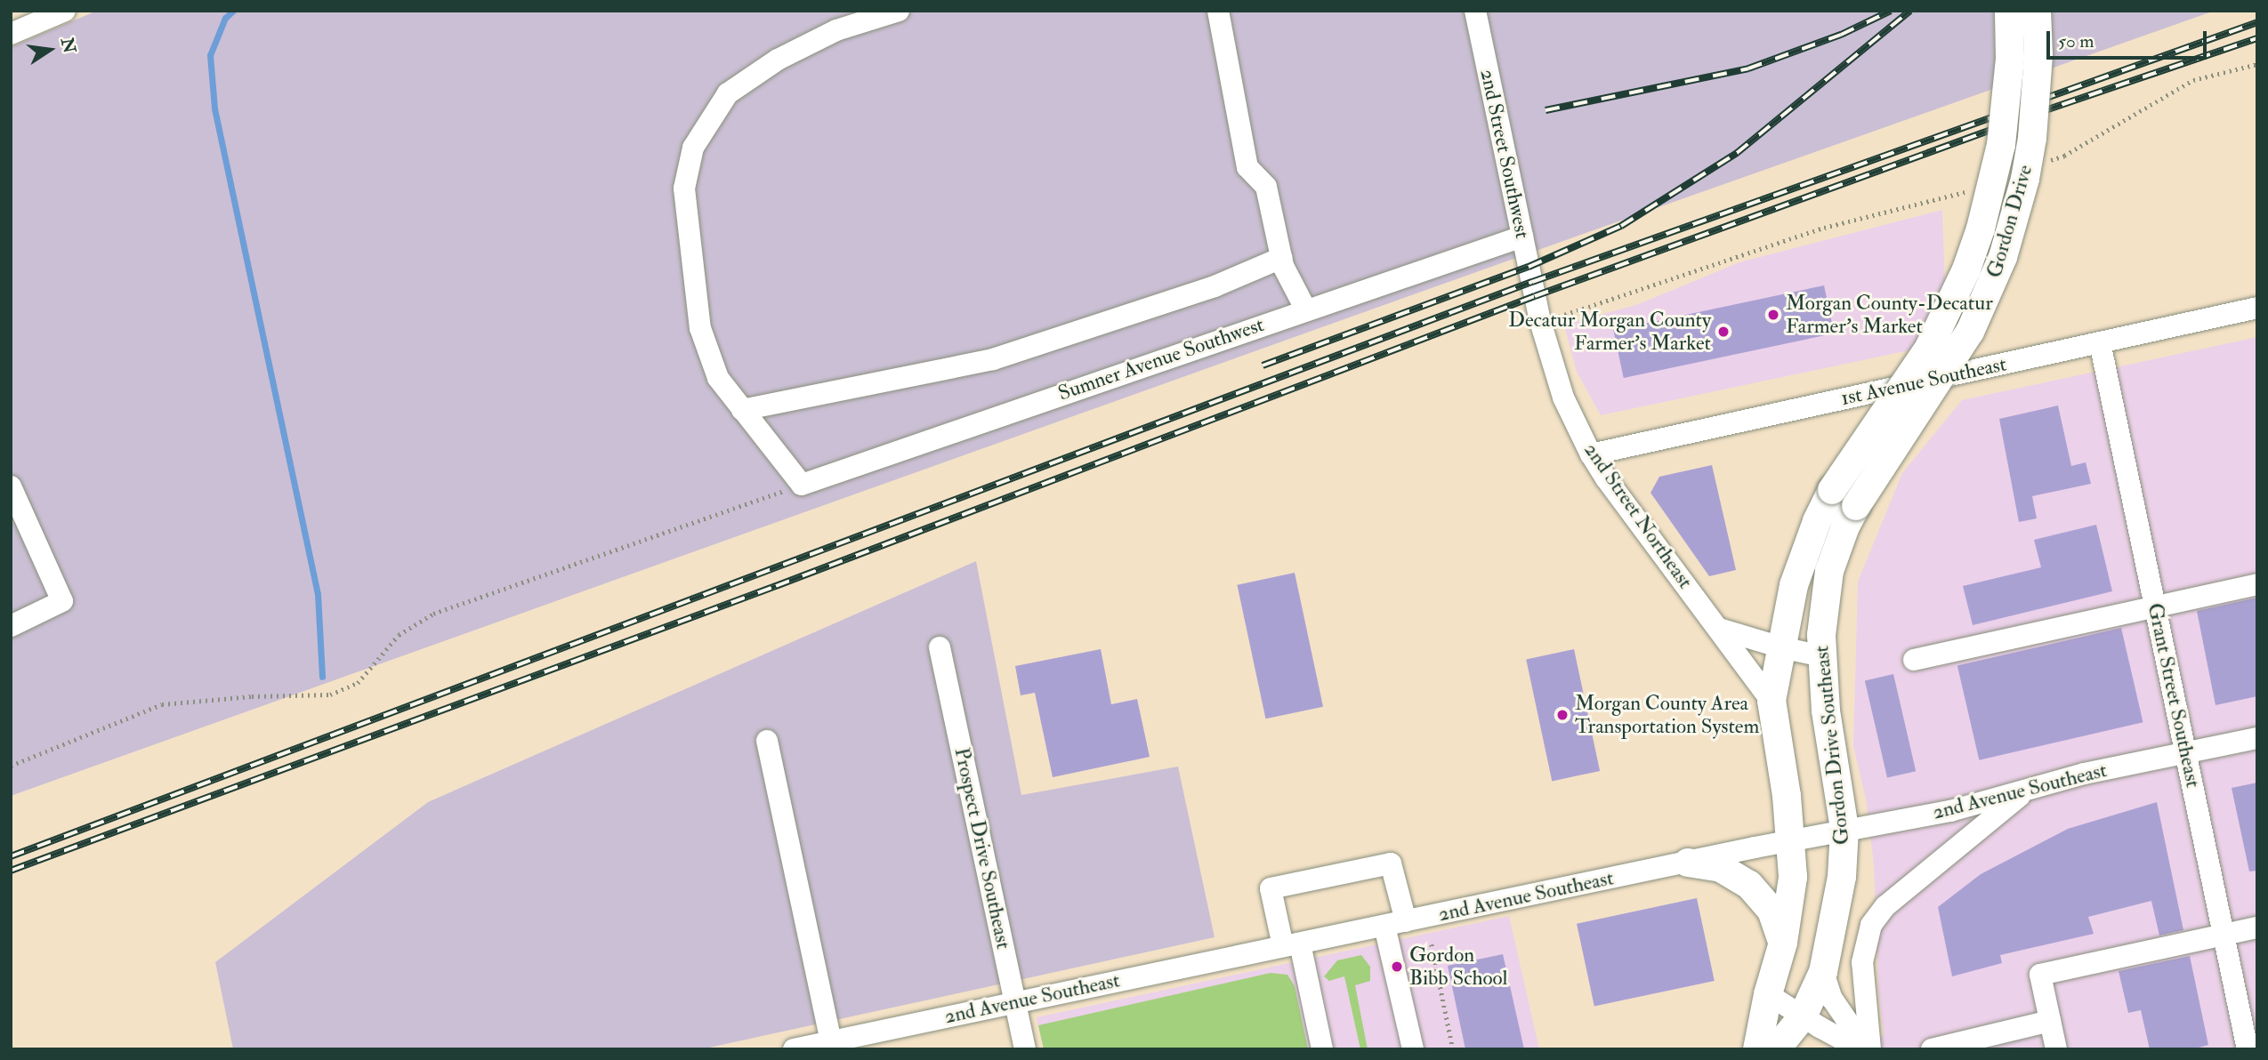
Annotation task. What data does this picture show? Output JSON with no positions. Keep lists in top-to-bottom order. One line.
{"streets":{"main road":["Gordon Drive","Gordon Drive Southeast"],"street":["2nd Street Southwest","Sumner Avenue Southwest","1st Avenue Southeast","2nd Street Northeast","Grant Street Southeast","2nd Avenue Southeast","Prospect Drive Southeast"]},"crossings":[["2nd Street Southwest","Sumner Avenue Southwest"],["2nd Street Southwest","2nd Street Northeast"],["Gordon Drive","Gordon Drive Southeast"],["1st Avenue Southeast","2nd Street Northeast"],["1st Avenue Southeast","Grant Street Southeast"],["2nd Street Northeast","Gordon Drive Southeast"],["Grant Street Southeast","2nd Avenue Southeast"],["Gordon Drive Southeast","2nd Avenue Southeast"],["2nd Avenue Southeast","Prospect Drive Southeast"]],"places":["Morgan County-Decatur Farmer's Market","Decatur Morgan County Farmer's Market","Morgan County Area Transportation System","Gordon Bibb School"],"scale_bar":"50 m","north":"right"}
